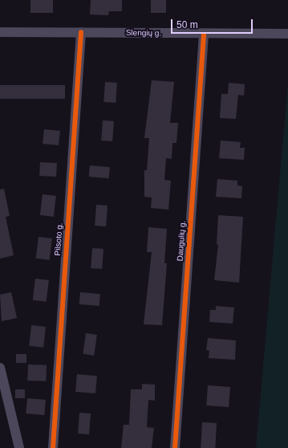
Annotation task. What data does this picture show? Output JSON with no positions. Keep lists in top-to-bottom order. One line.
{"streets":{"street":["Slengių g.","Pilsoto g.","Daugulių g."]},"crossings":[["Slengių g.","Pilsoto g."],["Slengių g.","Daugulių g."]],"scale_bar":"50 m"}
